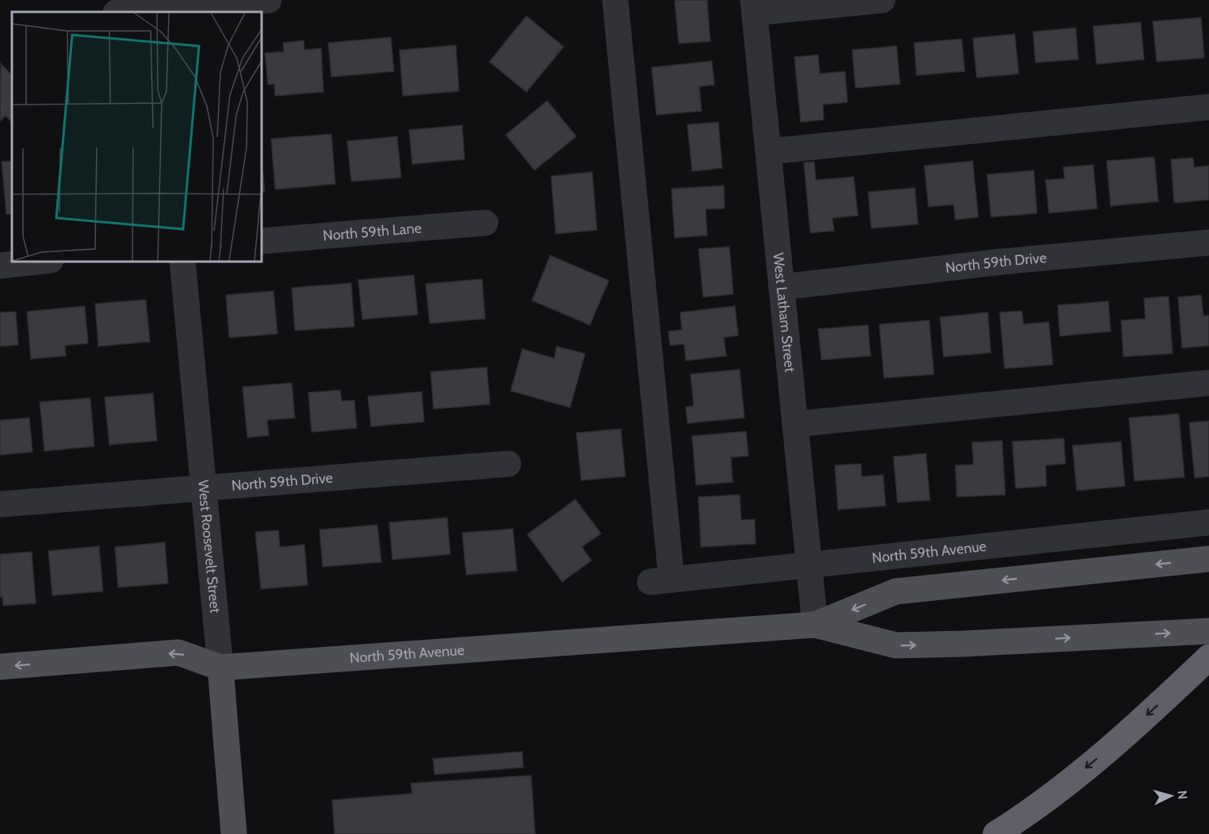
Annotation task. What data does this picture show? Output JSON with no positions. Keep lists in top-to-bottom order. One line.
{"streets":{"main road":["West Roosevelt Street","North 59th Avenue"],"street":["North 59th Lane","North 59th Drive","West Latham Street"]},"crossings":[["North 59th Drive","West Latham Street"],["North 59th Drive","West Roosevelt Street"],["West Latham Street","North 59th Avenue"],["West Roosevelt Street","North 59th Avenue"]],"north":"right"}
